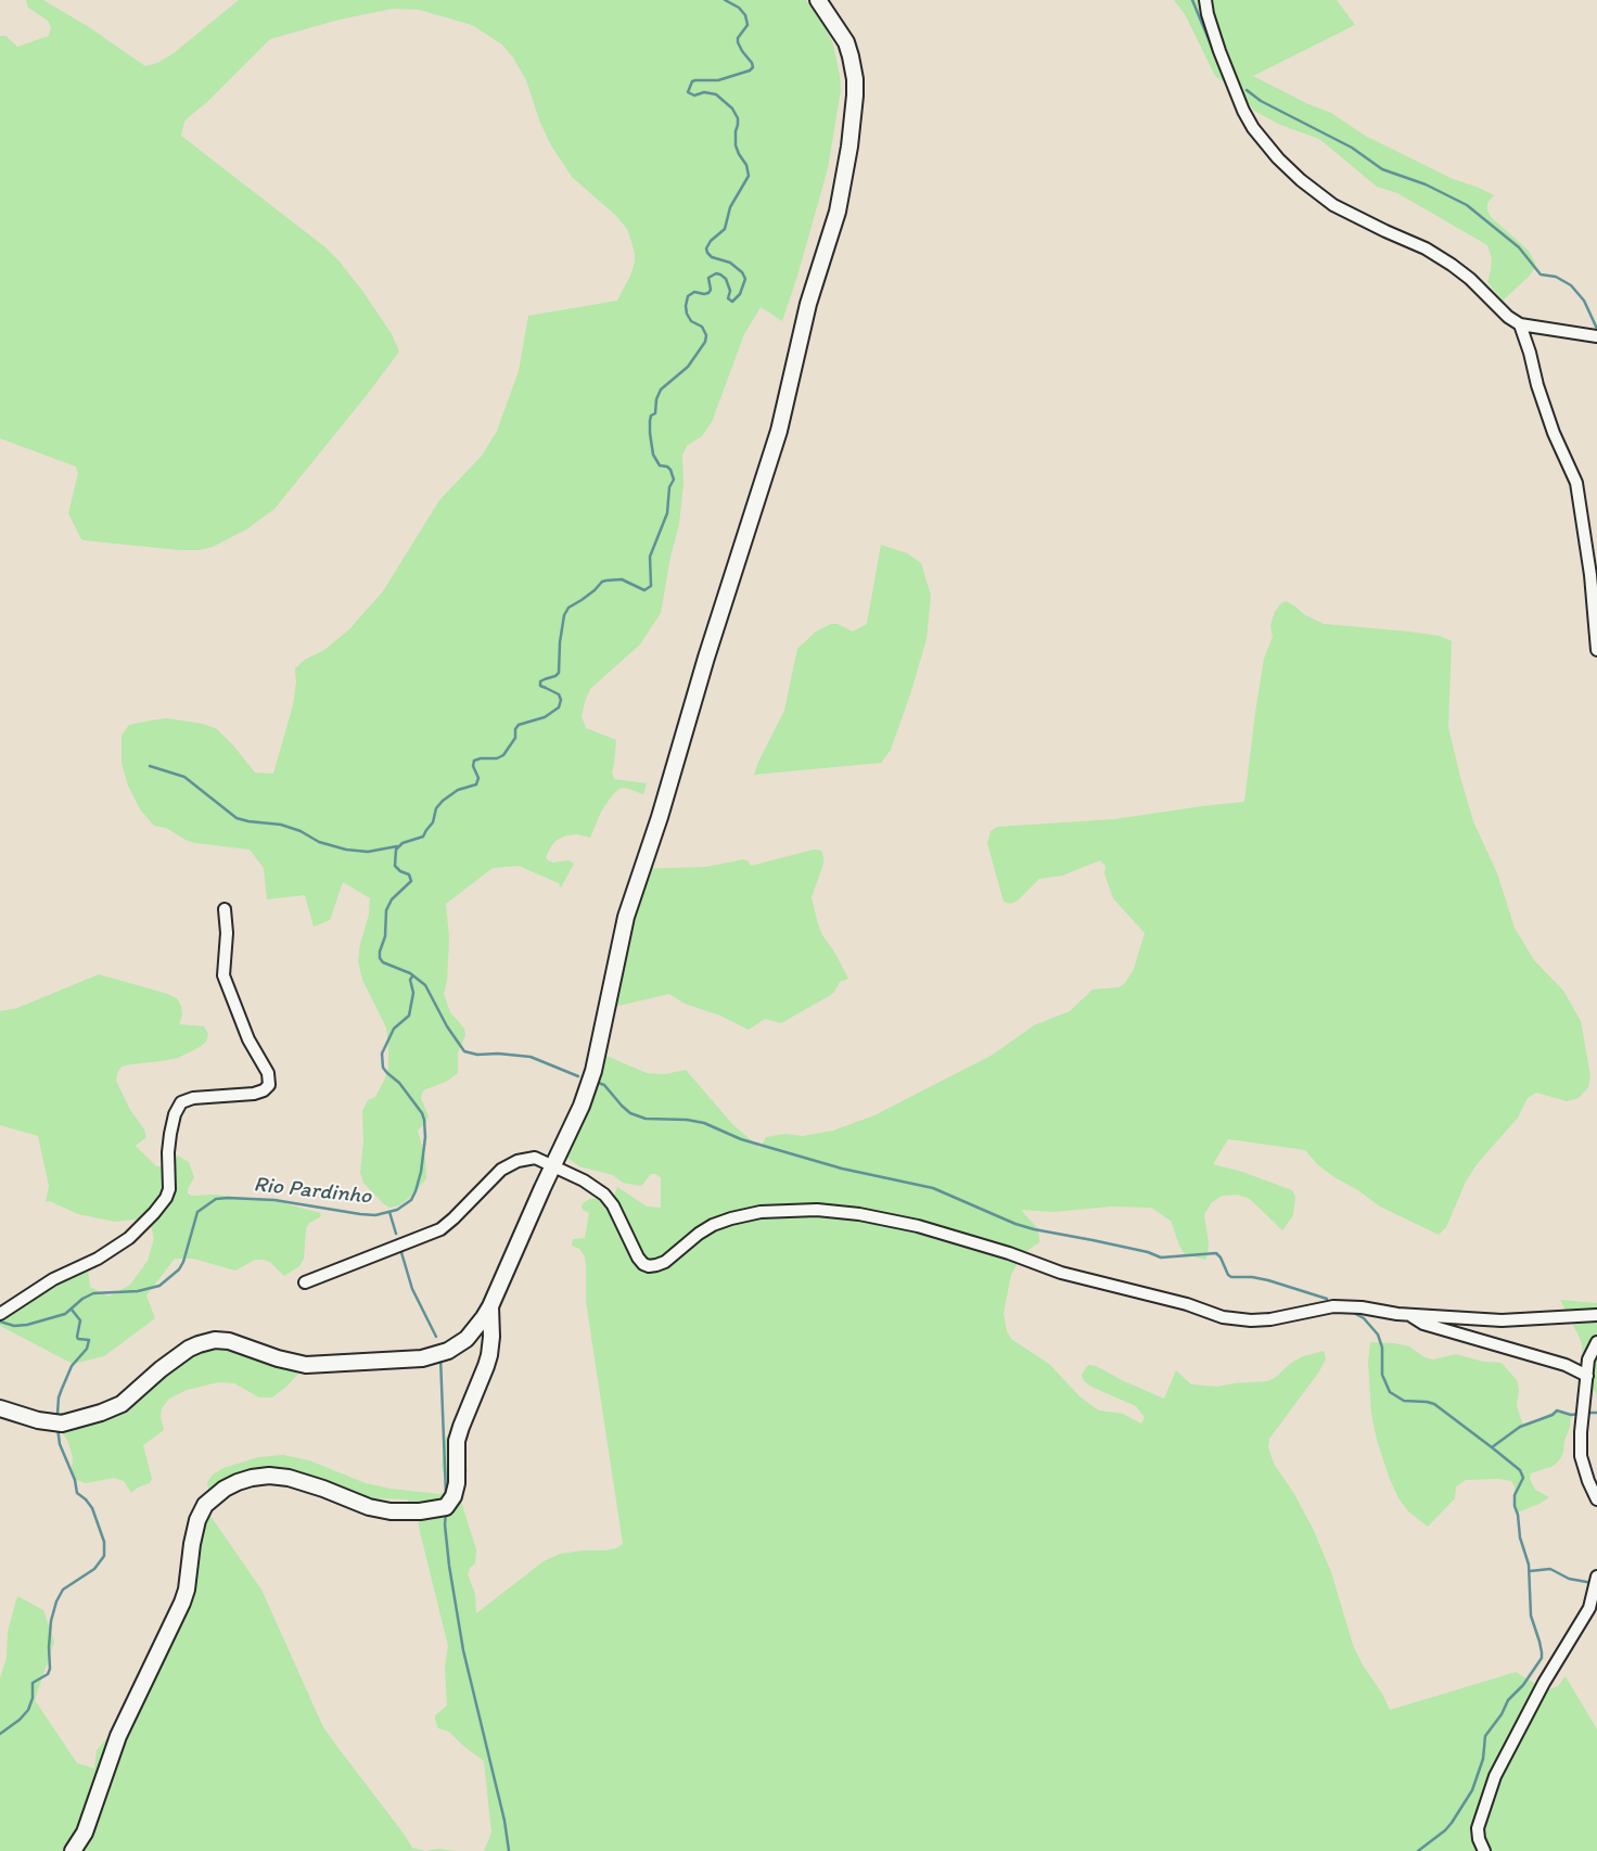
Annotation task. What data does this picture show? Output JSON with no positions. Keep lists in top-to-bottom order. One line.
{"water":["Rio Pardinho"]}
